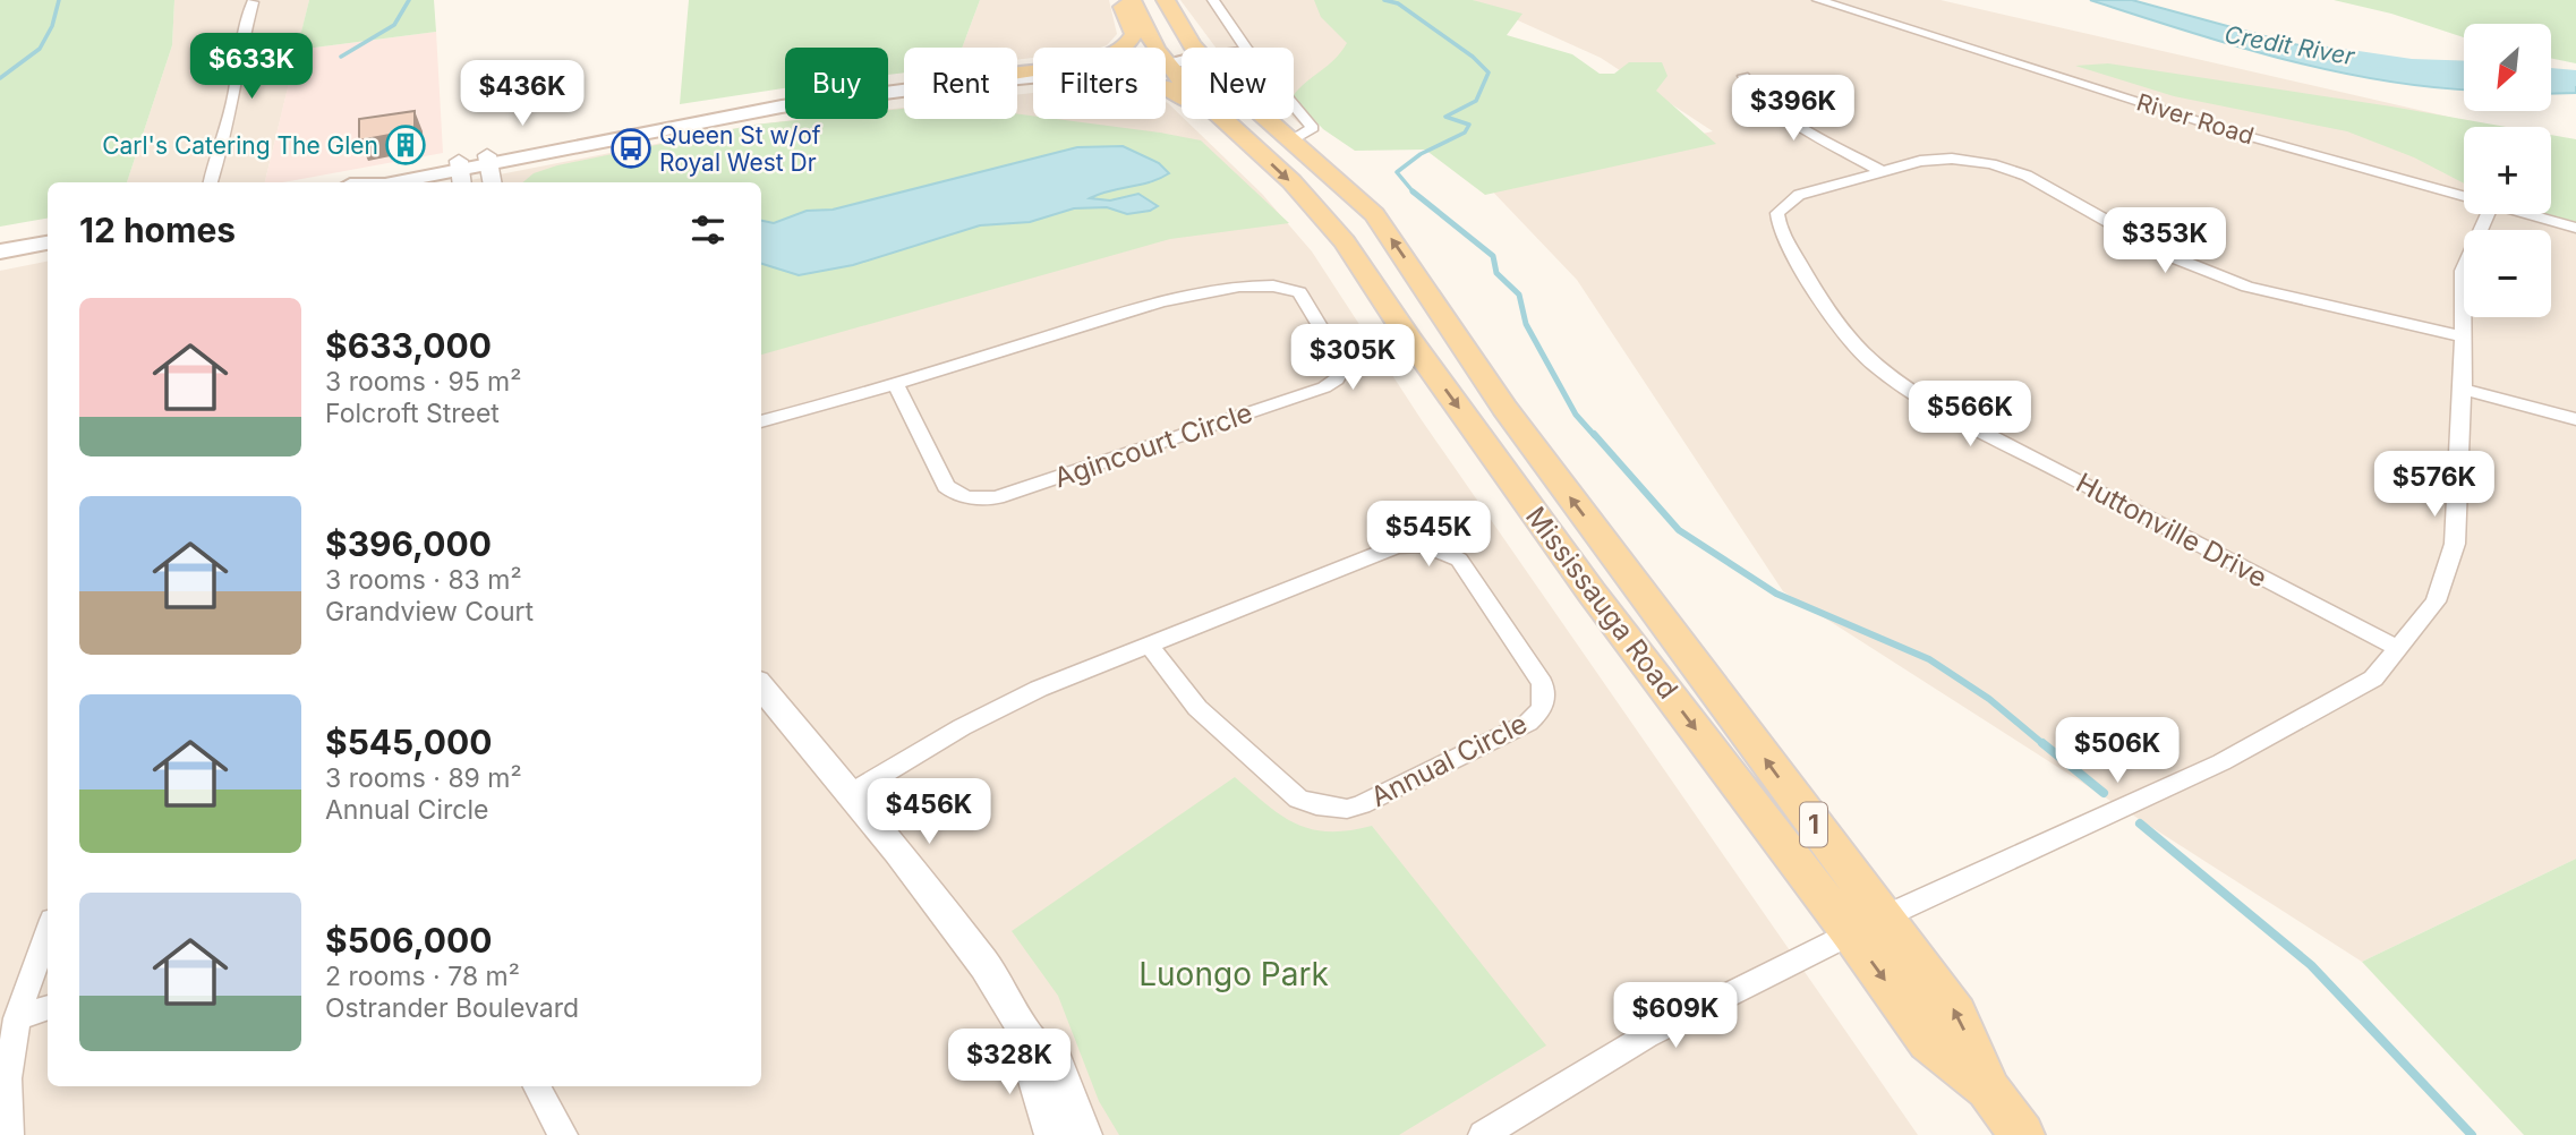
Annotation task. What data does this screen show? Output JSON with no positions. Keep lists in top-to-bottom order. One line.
{"streets":{"main road":["Mississauga Road","1"],"street":["River Road","Agincourt Circle","Huttonville Drive","Annual Circle"]},"water":["Credit River"],"parks":["Luongo Park"],"places":{"building":["Carl's Catering The Glen"],"bus stop":["Queen St w/of Royal West Dr"]},"north":"bottom left","page":{"map_buttons":["+","−"],"price":["$633K","$436K","$396K","$353K","$305K","$566K","$576K","$545K","$506K","$456K","$609K","$328K"],"chip":["Buy","Rent","Filters","New"],"heading":"12 homes","list":[{"name":"$633,000","note":"3 rooms · 95 m² · Folcroft Street"},{"name":"$396,000","note":"3 rooms · 83 m² · Grandview Court"},{"name":"$545,000","note":"3 rooms · 89 m² · Annual Circle"},{"name":"$506,000","note":"2 rooms · 78 m² · Ostrander Boulevard"}]}}
